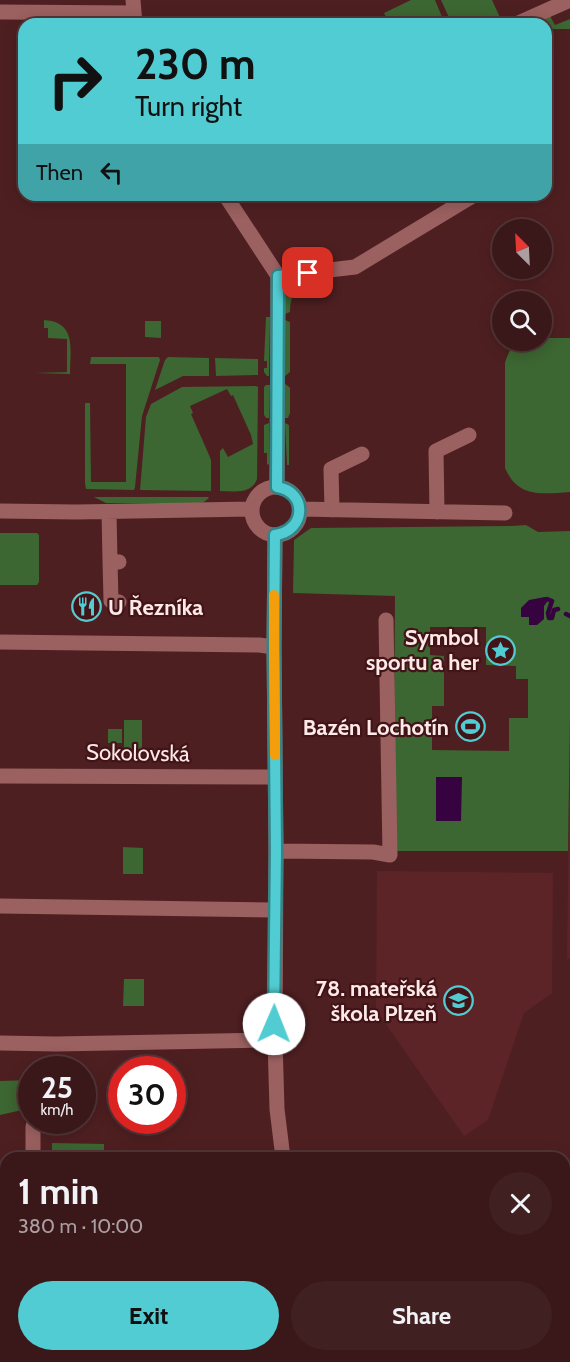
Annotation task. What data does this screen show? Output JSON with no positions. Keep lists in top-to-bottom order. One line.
{"streets":{"street":["Sokolovská"]},"places":{"restaurant":["U Řezníka"],"place":["Symbol sportu a her"],"sports":["Bazén Lochotín"],"school or university":["78. mateřská škola Plzeň"]},"north":"top left","page":{"turn":["230 m","Turn right"],"then":"Then","speed":"25 km/h","limit":"30","heading":["1 min","380 m · 10:00"],"buttons":["Exit","Share"]}}
